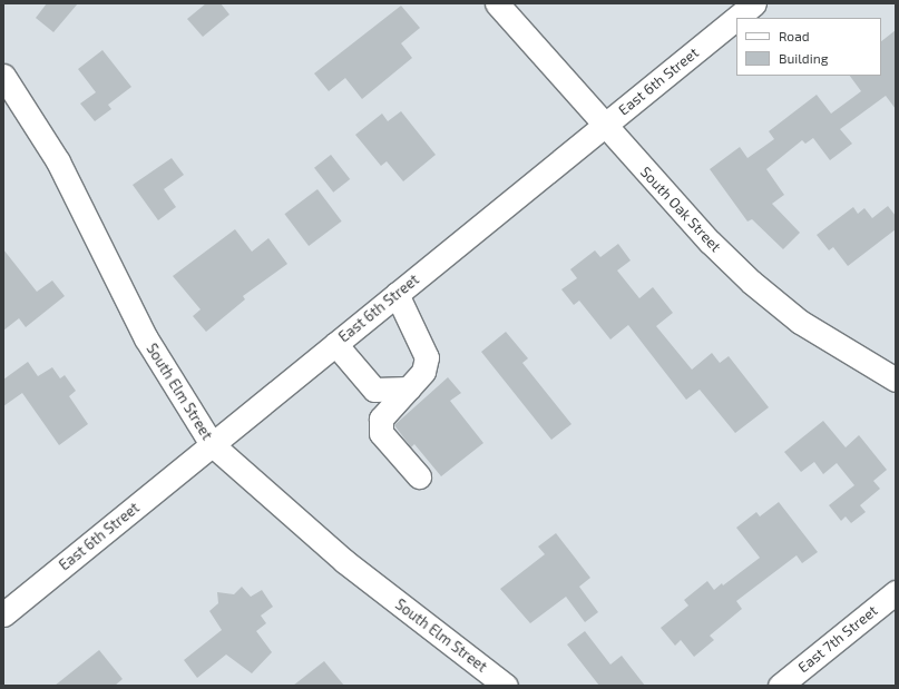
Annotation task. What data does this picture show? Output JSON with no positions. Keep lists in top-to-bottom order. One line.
{"streets":{"street":["East 6th Street","South Oak Street","South Elm Street","East 7th Street"]},"crossings":[["East 6th Street","South Oak Street"],["East 6th Street","South Elm Street"]],"legend":["Road","Building"]}
